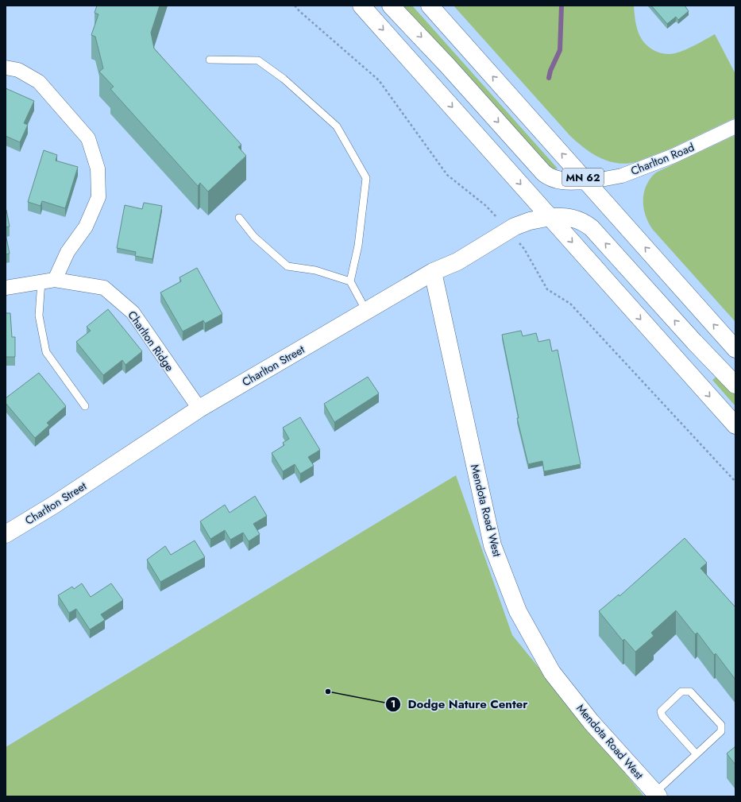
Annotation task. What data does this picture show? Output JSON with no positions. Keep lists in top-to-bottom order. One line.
{"streets":{"main road":["MN 62","Charlton Street","Mendota Road West"],"street":["Charlton Road","Charlton Ridge"]},"crossings":[["Charlton Road","MN 62"],["Charlton Ridge","Charlton Street"],["Charlton Street","Mendota Road West"]],"places":["Dodge Nature Center"]}
